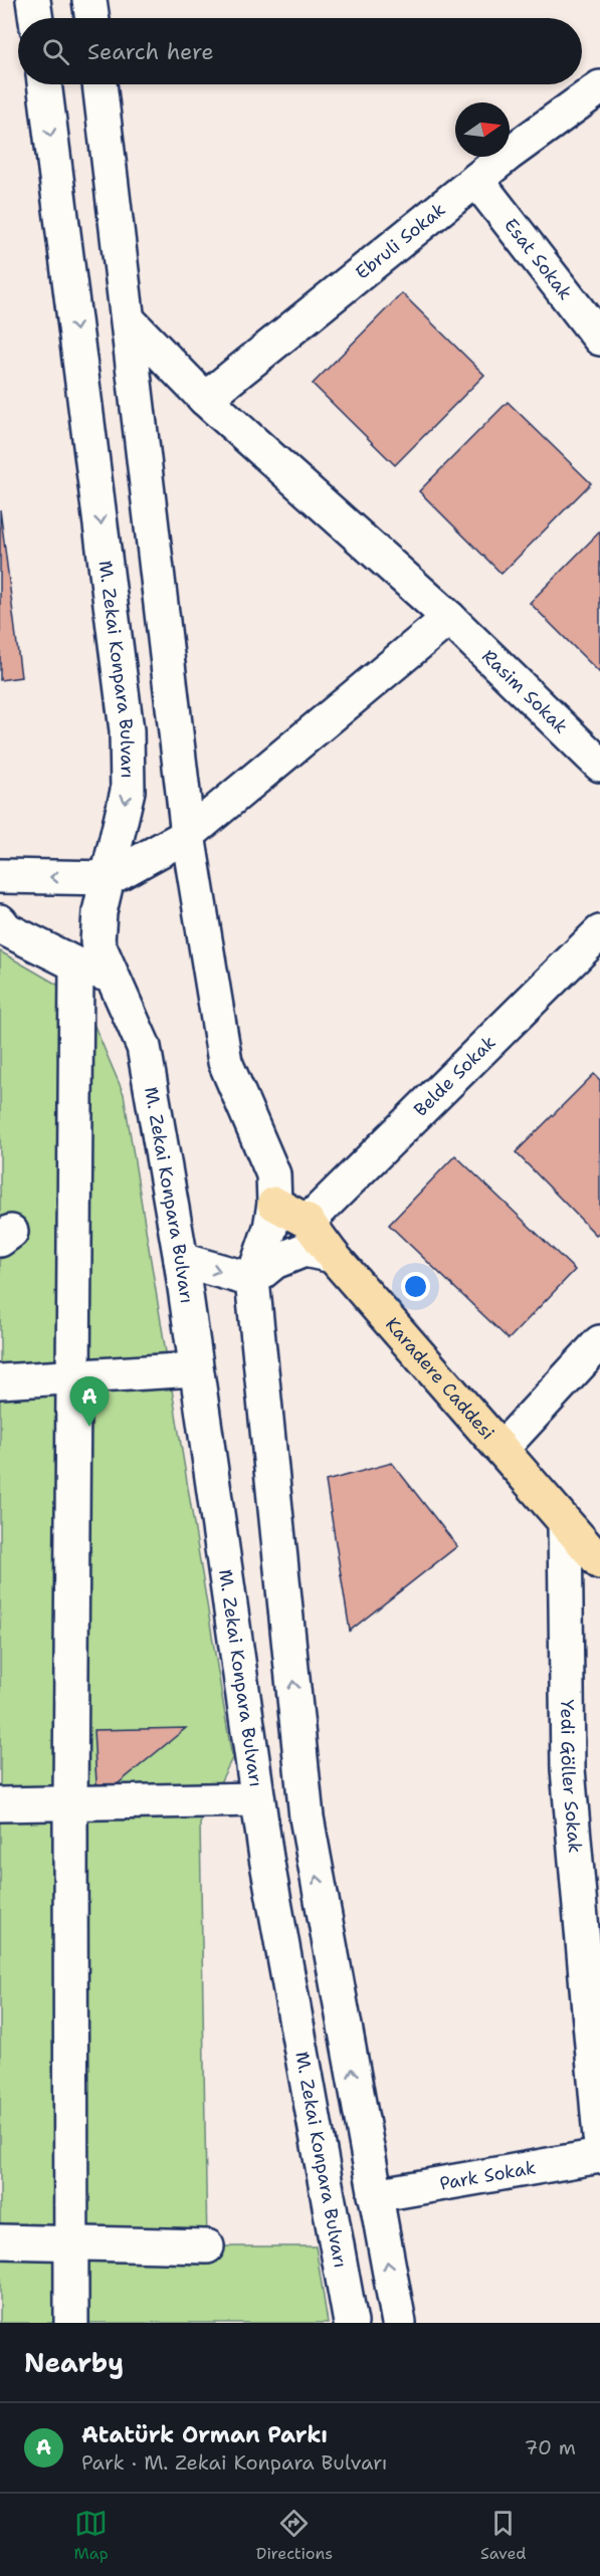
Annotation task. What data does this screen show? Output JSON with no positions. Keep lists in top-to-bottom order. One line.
{"streets":{"main road":["Karadere Caddesi"],"street":["Ebruli Sokak","Esat Sokak","M. Zekai Konpara Bulvarı","Rasim Sokak","Belde Sokak","Yedi Göller Sokak","Park Sokak"]},"crossings":[["Ebruli Sokak","Esat Sokak"],["Ebruli Sokak","Rasim Sokak"],["Belde Sokak","Karadere Caddesi"],["Karadere Caddesi","Yedi Göller Sokak"]],"north":"right","page":{"search":"Search here","pins":"A","heading":"Nearby","list":[{"mark":"A","name":"Atatürk Orman Parkı","note":"Park · M. Zekai Konpara Bulvarı","value":"70 m"}],"nav":["Map","Directions","Saved"]}}
